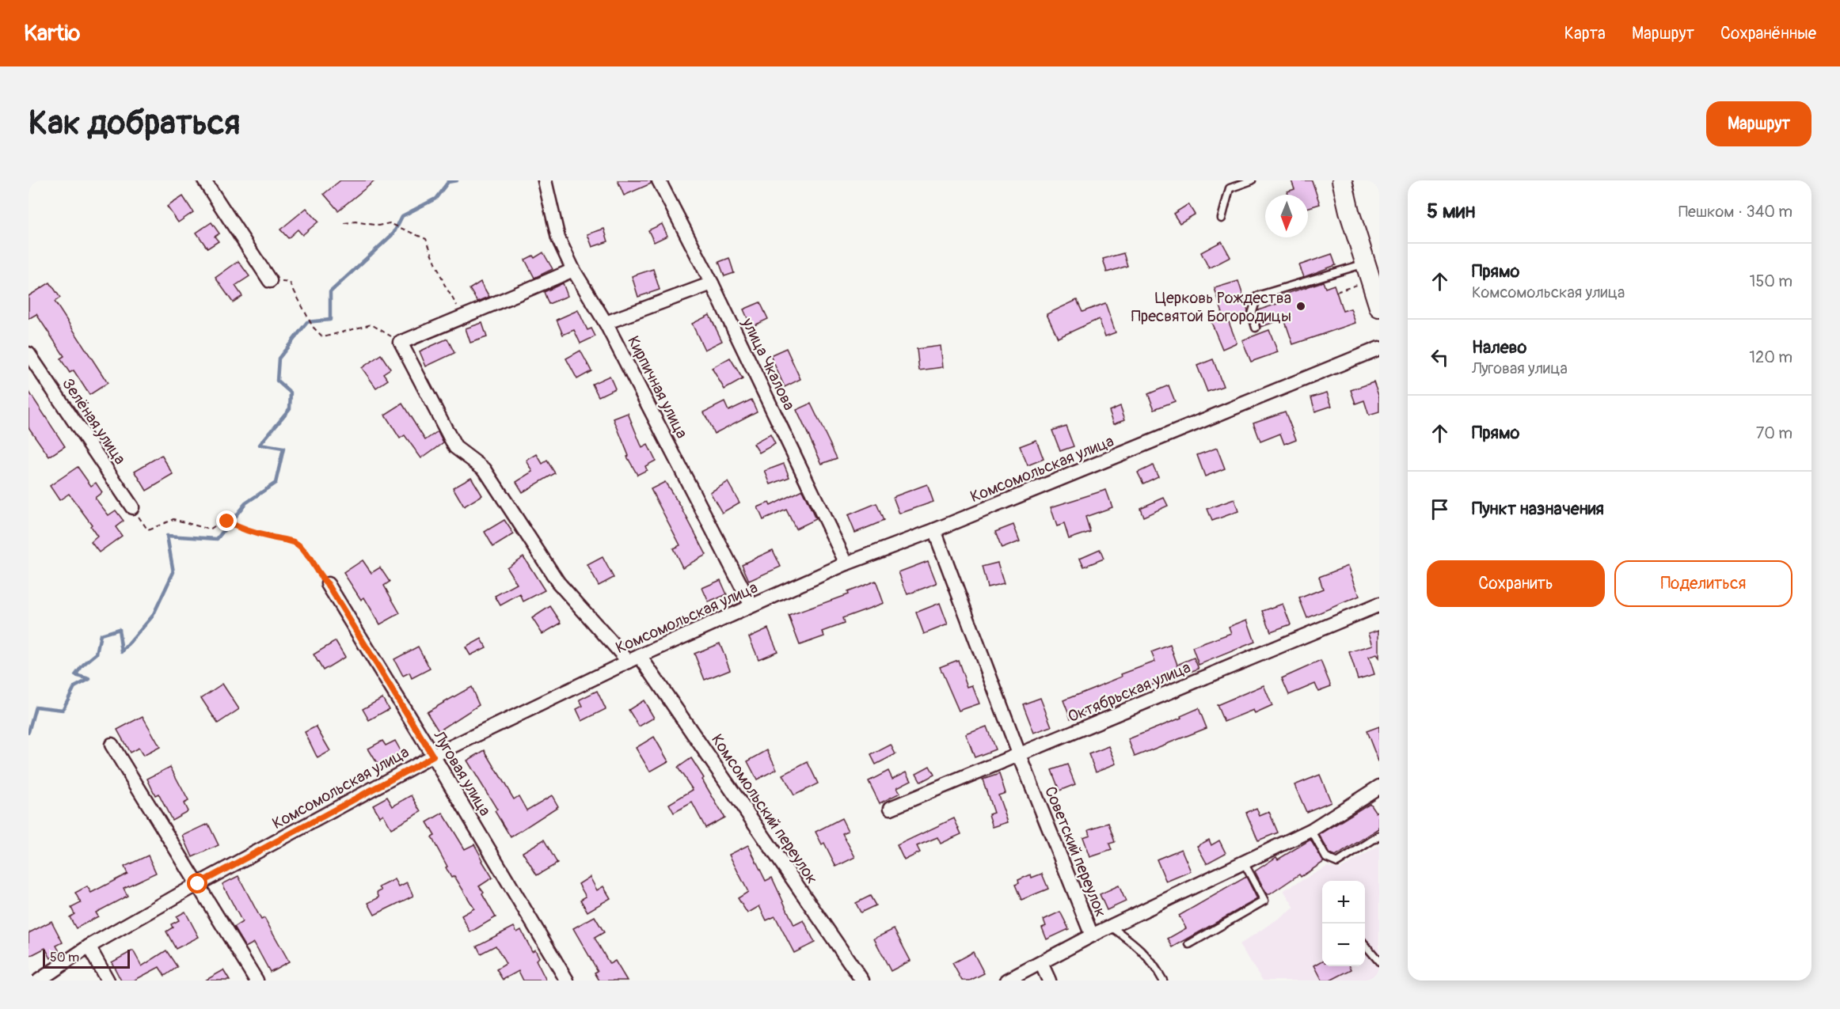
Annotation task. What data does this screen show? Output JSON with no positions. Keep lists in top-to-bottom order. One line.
{"streets":{"street":["улица Чкалова","Кирпичная улица","Зелёная улица","Комсомольская улица","Октябрьская улица","Луговая улица","Комсомольский переулок","Советский переулок"]},"crossings":[["улица Чкалова","Комсомольская улица"],["Кирпичная улица","Комсомольская улица"],["Комсомольская улица","Луговая улица"],["Комсомольская улица","Комсомольский переулок"],["Комсомольская улица","Советский переулок"],["Октябрьская улица","Советский переулок"]],"places":["Церковь Рождества Пресвятой Богородицы"],"scale_bar":"50 m","north":"bottom","page":{"header":"Kartio","nav":["Карта","Маршрут","Сохранённые"],"buttons":["Маршрут",["Сохранить","Поделиться"]],"title":"Как добраться","heading":["5 мин","Пешком · 340 m"],"list":[["Прямо","Комсомольская улица","150 m"],["Налево","Луговая улица","120 m"],["Прямо","70 m"],"Пункт назначения"],"map_buttons":["+","−"],"scale":"50 m"}}
